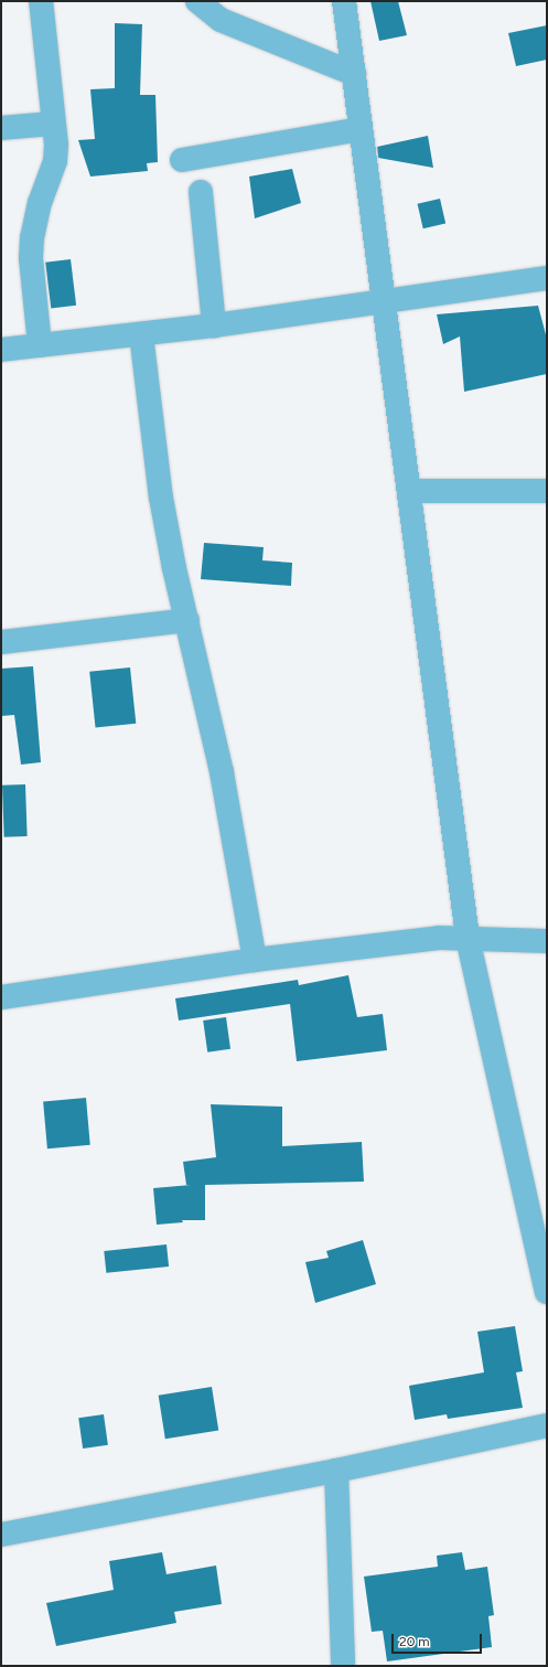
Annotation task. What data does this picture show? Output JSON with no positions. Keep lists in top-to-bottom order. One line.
{"scale_bar":"20 m"}
